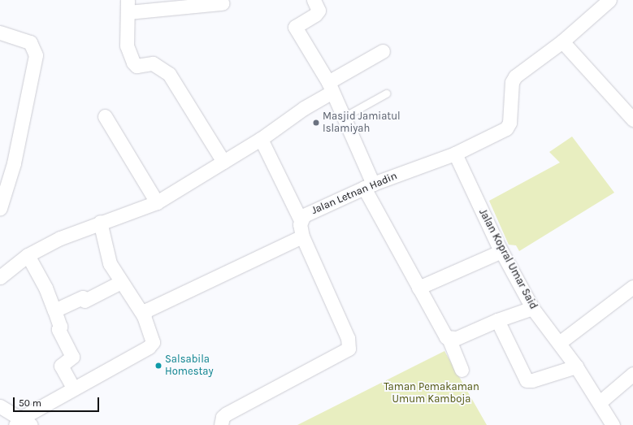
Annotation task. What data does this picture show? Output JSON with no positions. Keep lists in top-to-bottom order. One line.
{"streets":{"street":["Jalan Letnan Hadin","Jalan Kopral Umar Said"]},"crossings":[["Jalan Letnan Hadin","Jalan Kopral Umar Said"]],"parks":["Taman Pemakaman Umum Kamboja"],"places":["Masjid Jamiatul Islamiyah","Salsabila Homestay"],"scale_bar":"50 m"}
